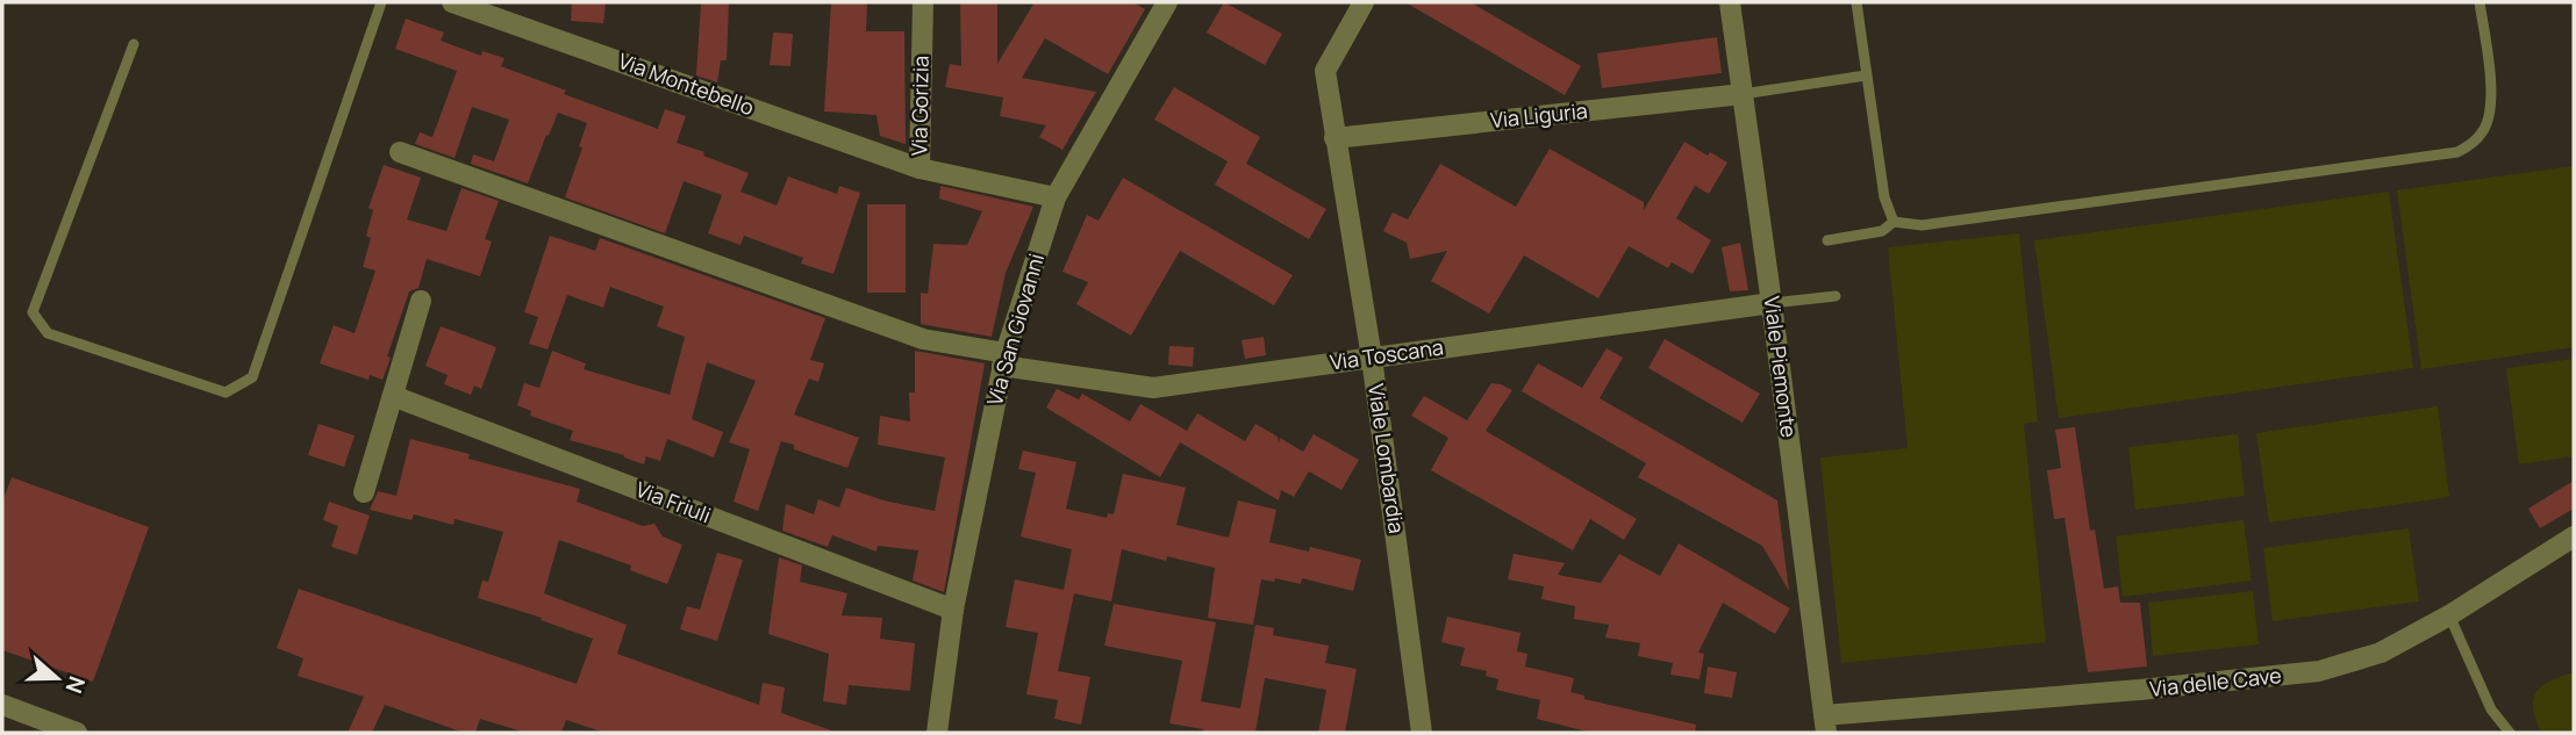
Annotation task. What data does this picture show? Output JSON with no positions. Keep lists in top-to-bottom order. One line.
{"streets":{"street":["Via Montebello","Via Gorizia","Via Liguria","Via San Giovanni","Via Toscana","Viale Piemonte","Viale Lombardia","Via Friuli","Via delle Cave"]},"crossings":[["Via Montebello","Via Gorizia"],["Via Gorizia","Via San Giovanni"],["Via Liguria","Viale Piemonte"],["Via Liguria","Viale Lombardia"],["Via San Giovanni","Via Toscana"],["Via San Giovanni","Via Friuli"],["Via Toscana","Viale Piemonte"],["Via Toscana","Viale Lombardia"],["Viale Piemonte","Via delle Cave"]],"north":"right"}
